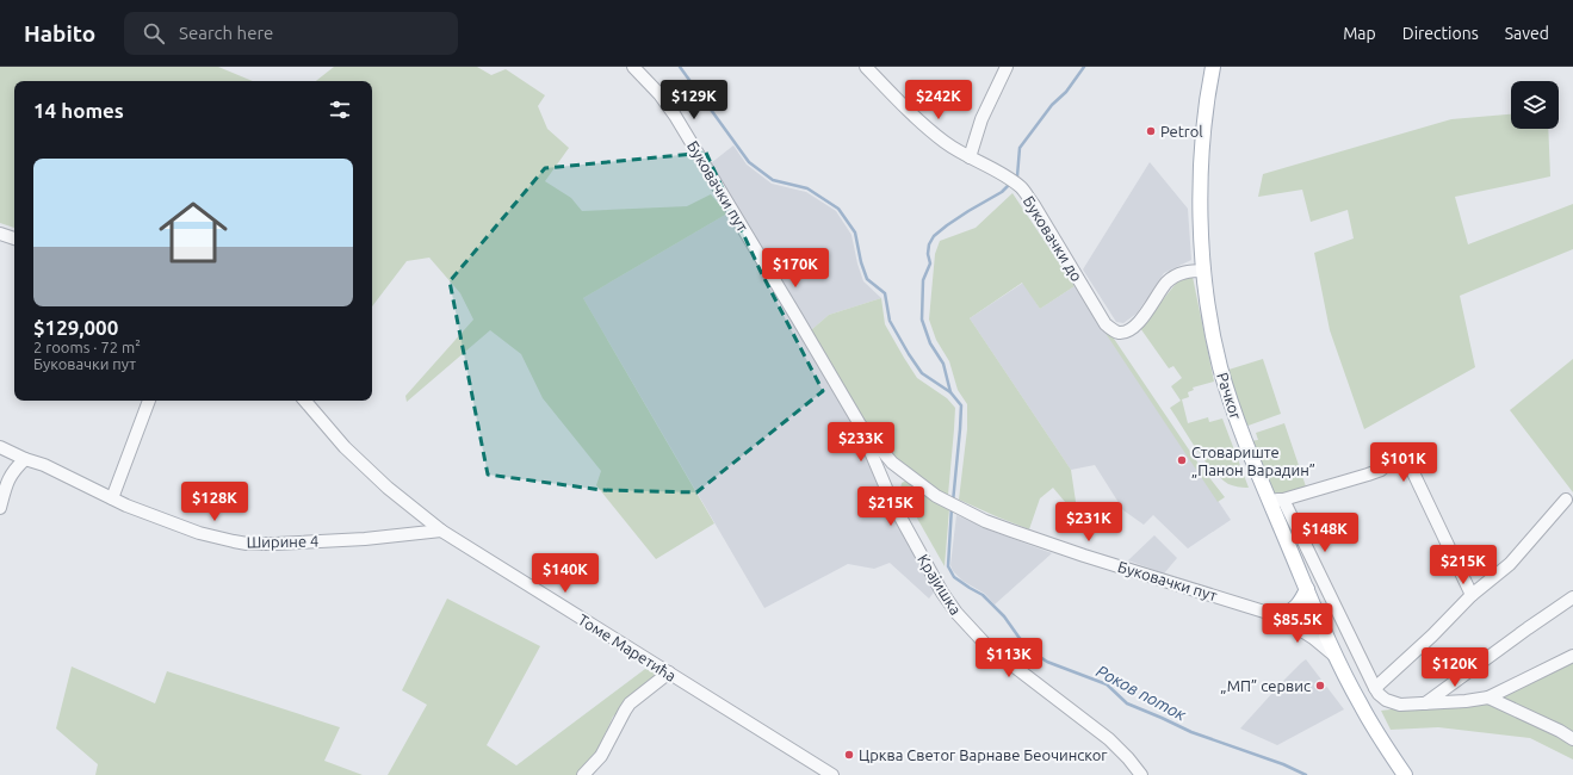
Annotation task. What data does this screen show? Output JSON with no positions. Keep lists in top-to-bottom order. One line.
{"streets":{"main road":["Рачког"],"street":["Буковачки пут","Буковачки до","Ширине 4","Крајишка","Томе Маретића"]},"crossings":[["Буковачки пут","Рачког"],["Буковачки пут","Крајишка"],["Буковачки до","Рачког"],["Ширине 4","Томе Маретића"]],"water":["Роков поток"],"places":["Petrol","Стовариште „Панон Варадин”","„МП” сервис","Црква Светог Варнаве Беочинског"],"page":{"header":"Habito","search":"Search here","nav":["Map","Directions","Saved"],"price":["$129K","$242K","$170K","$233K","$101K","$128K","$215K","$231K","$148K","$215K","$140K","$85.5K","$113K","$120K"],"heading":"14 homes","list":[{"name":"$129,000","note":"2 rooms · 72 m² · Буковачки пут"}]}}
